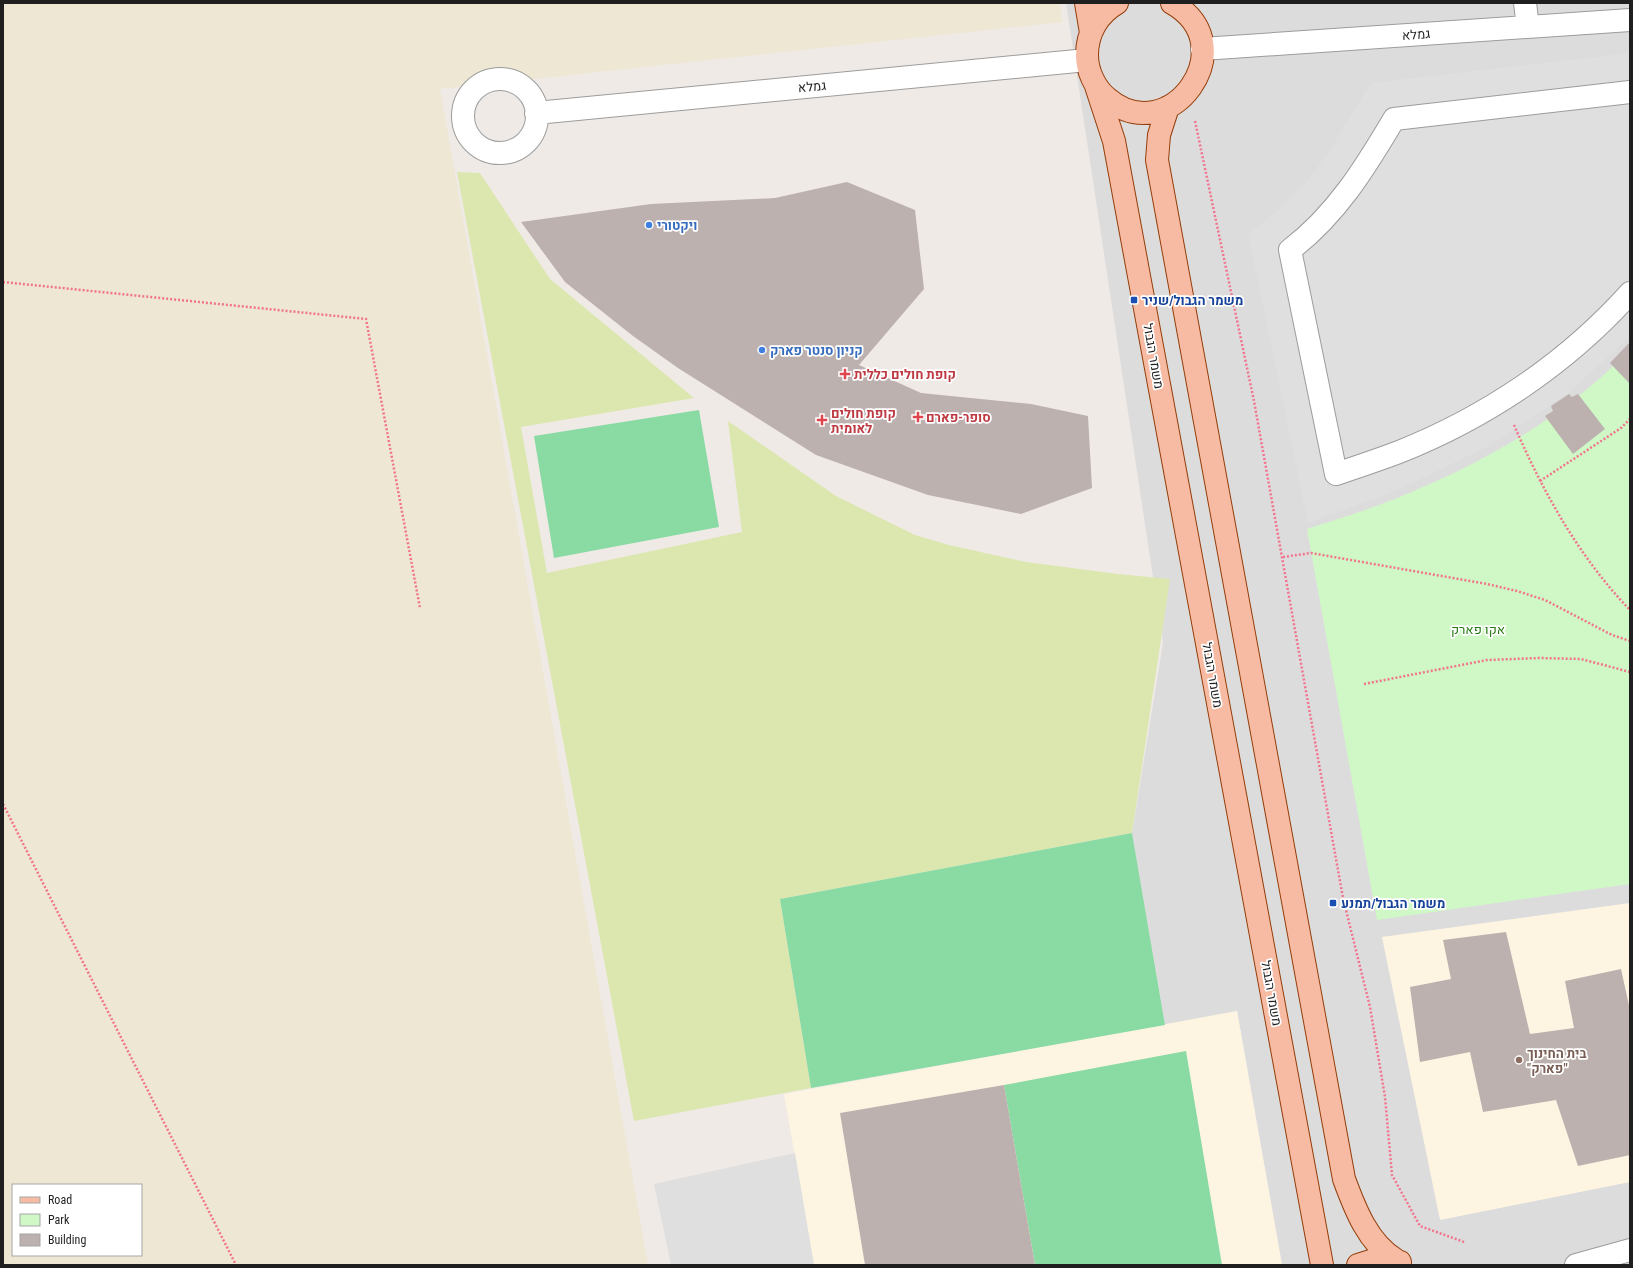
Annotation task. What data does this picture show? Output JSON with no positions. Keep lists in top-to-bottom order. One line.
{"streets":{"main road":["משמר הגבול"],"street":["גמלא"]},"crossings":[["גמלא","משמר הגבול"]],"parks":["אקו פארק"],"places":{"other":["ויקטורי","קניון סנטר פארק","בית החינוך \"פארק\""],"transit":["משמר הגבול/שניר","משמר הגבול/תמנע"],"health":["קופת חולים כללית","סופר-פארם","קופת חולים לאומית"]},"legend":["Road","Park","Building"]}
